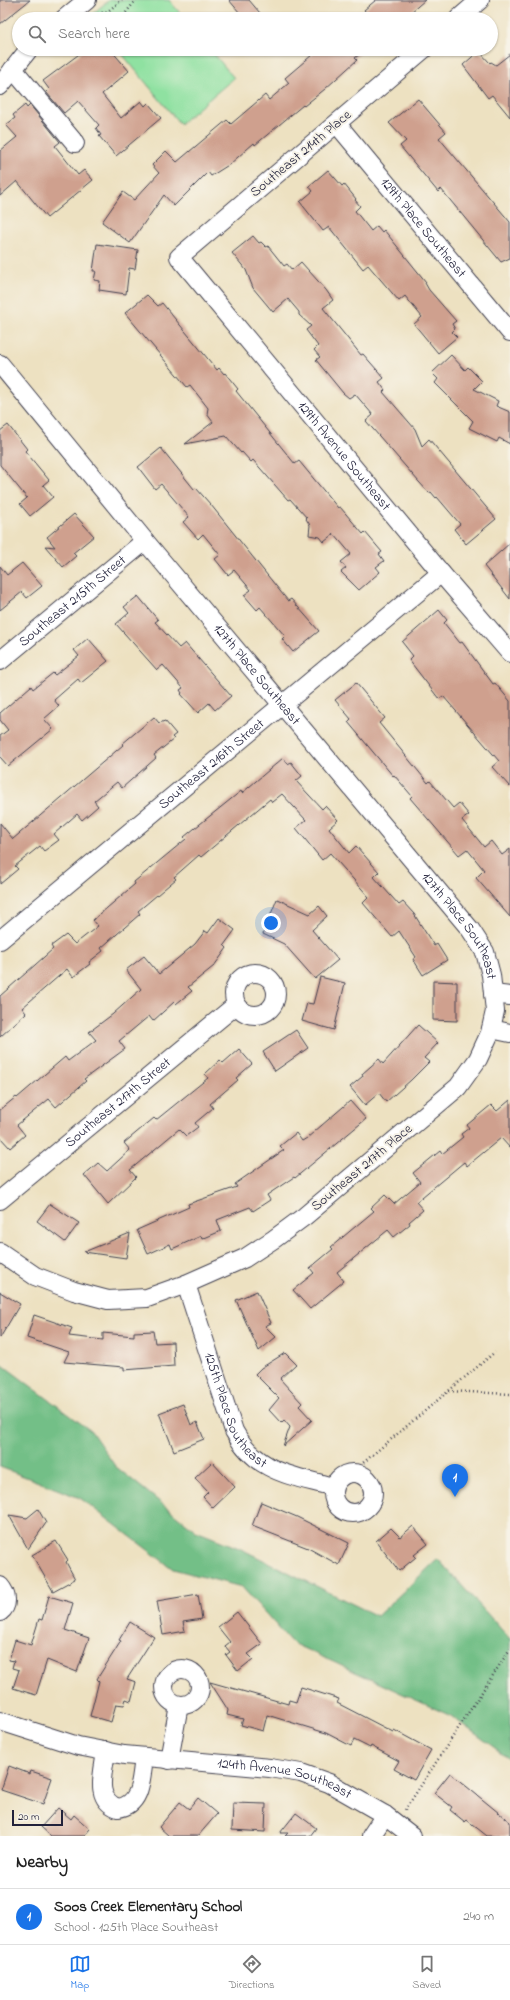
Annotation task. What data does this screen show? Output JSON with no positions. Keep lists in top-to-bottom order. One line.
{"streets":{"street":["Southeast 214th Place","129th Place Southeast","129th Avenue Southeast","Southeast 215th Street","127th Place Southeast","Southeast 216th Street","Southeast 217th Street","Southeast 217th Place","125th Place Southeast","124th Avenue Southeast"]},"crossings":[["Southeast 214th Place","129th Place Southeast"],["Southeast 214th Place","129th Avenue Southeast"],["129th Avenue Southeast","Southeast 216th Street"],["Southeast 215th Street","127th Place Southeast"],["127th Place Southeast","Southeast 216th Street"],["127th Place Southeast","Southeast 217th Place"],["Southeast 217th Place","125th Place Southeast"]],"scale_bar":"20 m","page":{"search":"Search here","pins":"1","scale":"20 m","heading":"Nearby","list":[{"mark":"1","name":"Soos Creek Elementary School","note":"School · 125th Place Southeast","value":"240 m"}],"nav":["Map","Directions","Saved"]}}
